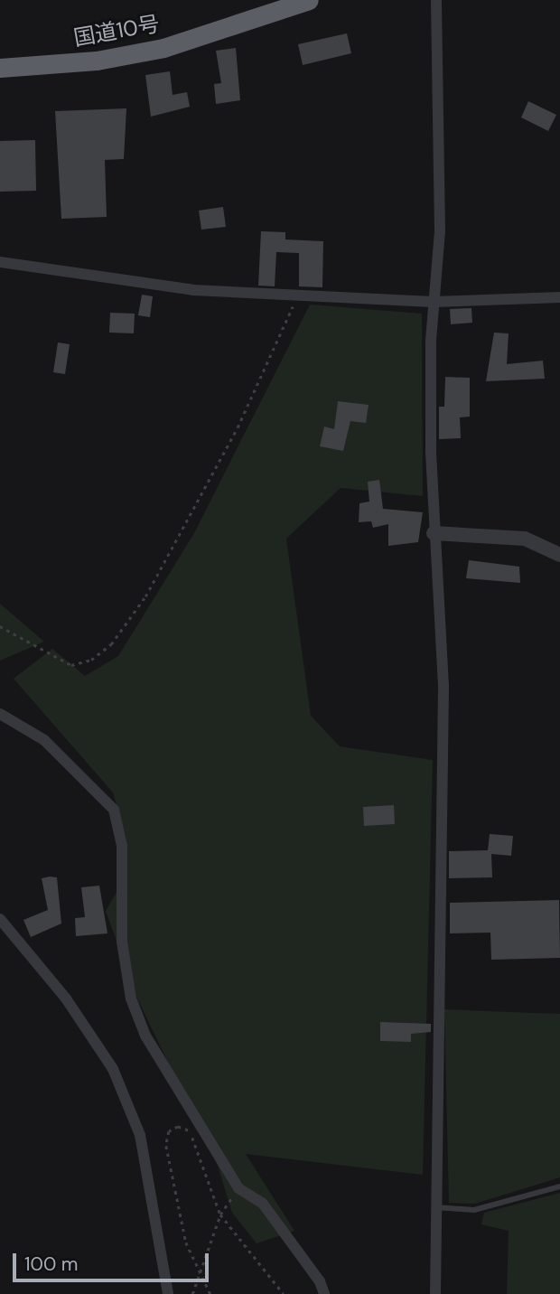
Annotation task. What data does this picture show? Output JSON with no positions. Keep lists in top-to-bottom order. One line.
{"streets":{"highway":["国道10号"]},"scale_bar":"100 m"}
